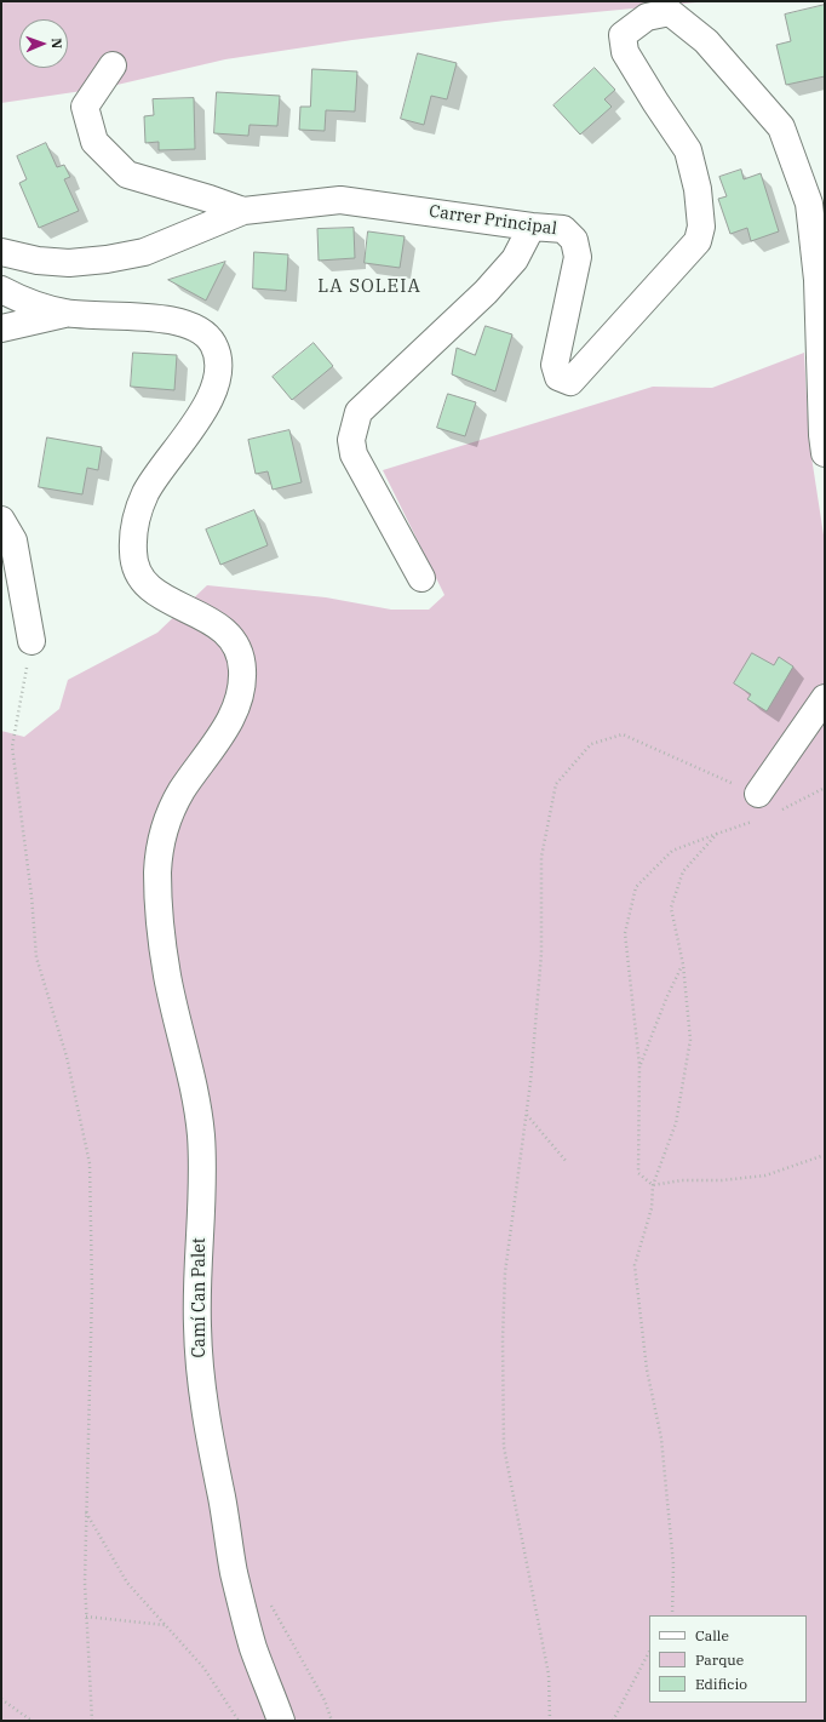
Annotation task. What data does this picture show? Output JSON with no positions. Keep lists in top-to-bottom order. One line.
{"streets":{"street":["Carrer Principal","Camí Can Palet"]},"districts":["LA SOLEIA"],"legend":["Calle","Parque","Edificio"],"north":"right"}
